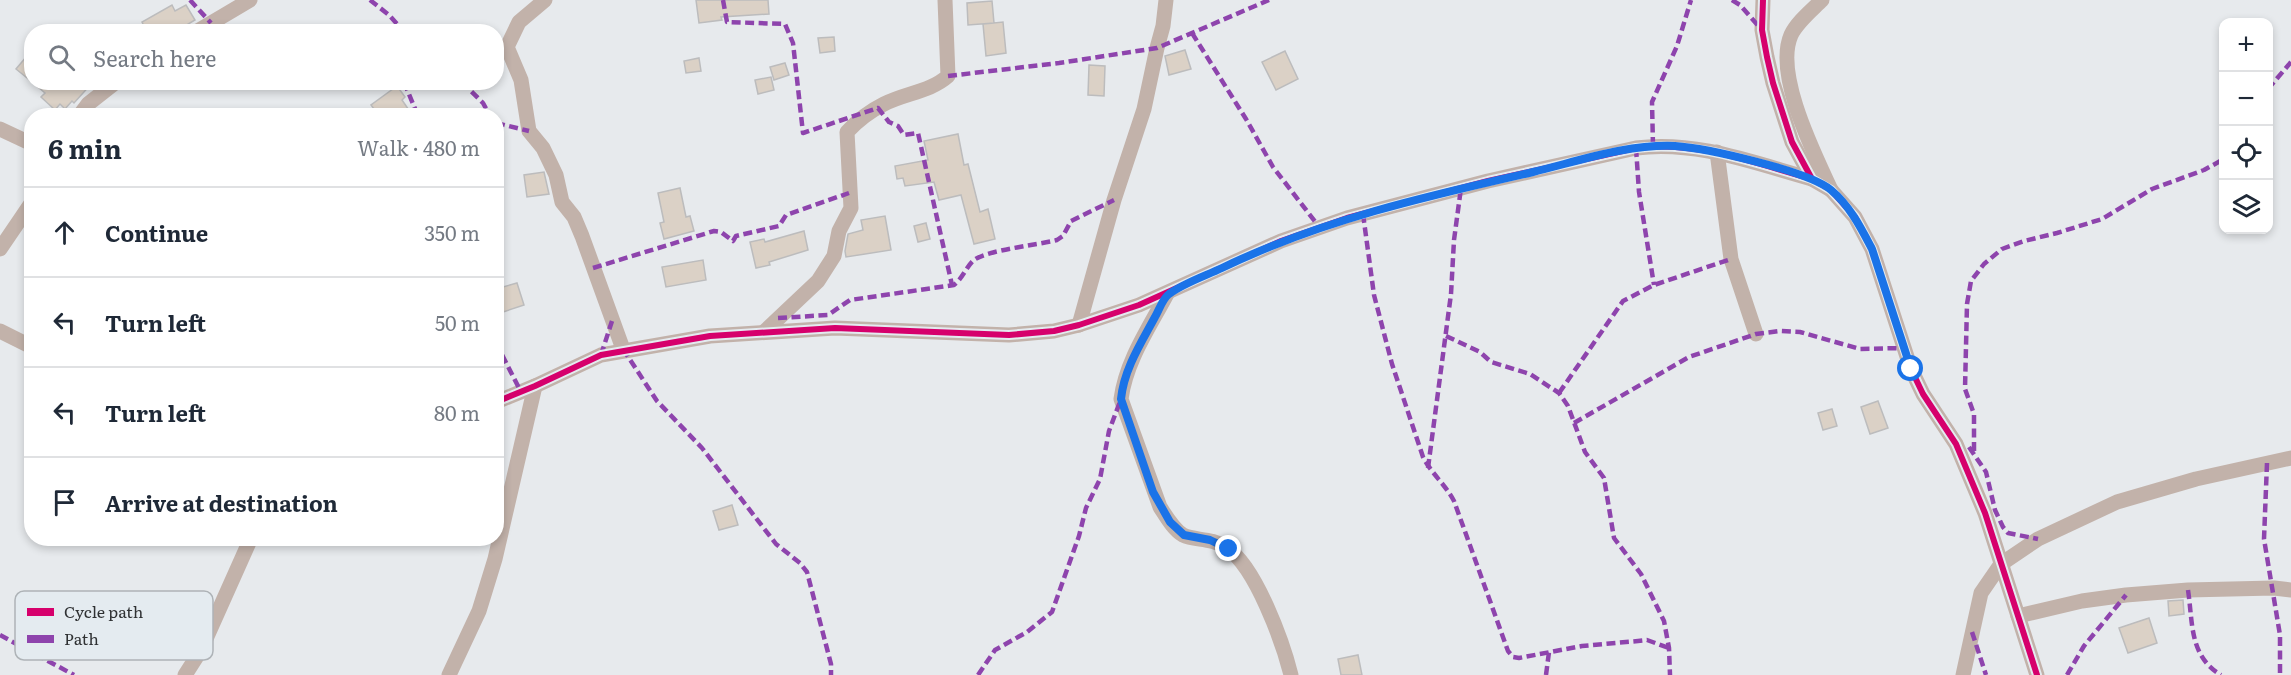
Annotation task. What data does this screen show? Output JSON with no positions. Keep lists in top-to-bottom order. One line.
{"legend":["Cycle path","Path"],"page":{"map_buttons":["+","−"],"search":"Search here","heading":["6 min","Walk · 480 m"],"list":[["Continue","350 m"],["Turn left","50 m"],["Turn left","80 m"],"Arrive at destination"]}}
